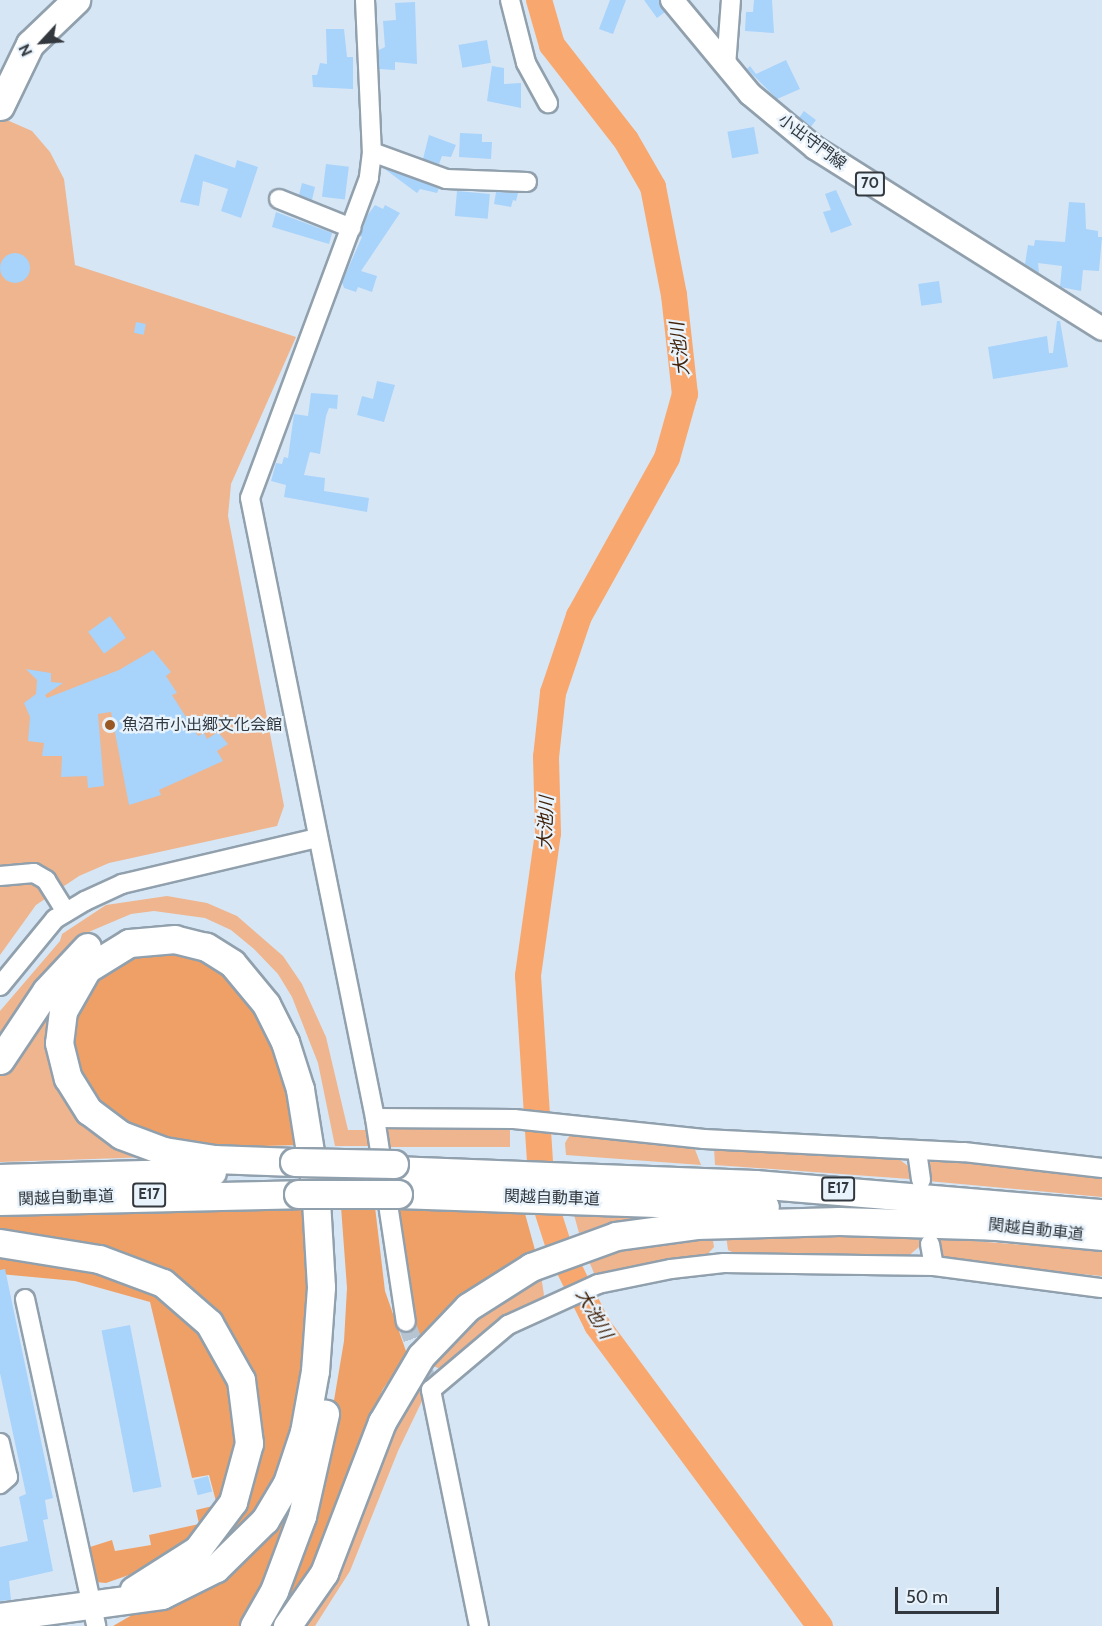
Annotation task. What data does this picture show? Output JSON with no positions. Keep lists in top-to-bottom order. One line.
{"streets":{"highway":["E17","関越自動車道"],"main road":["小出守門線","70"]},"water":["大池川"],"places":["魚沼市小出郷文化会館"],"scale_bar":"50 m","north":"bottom left"}
